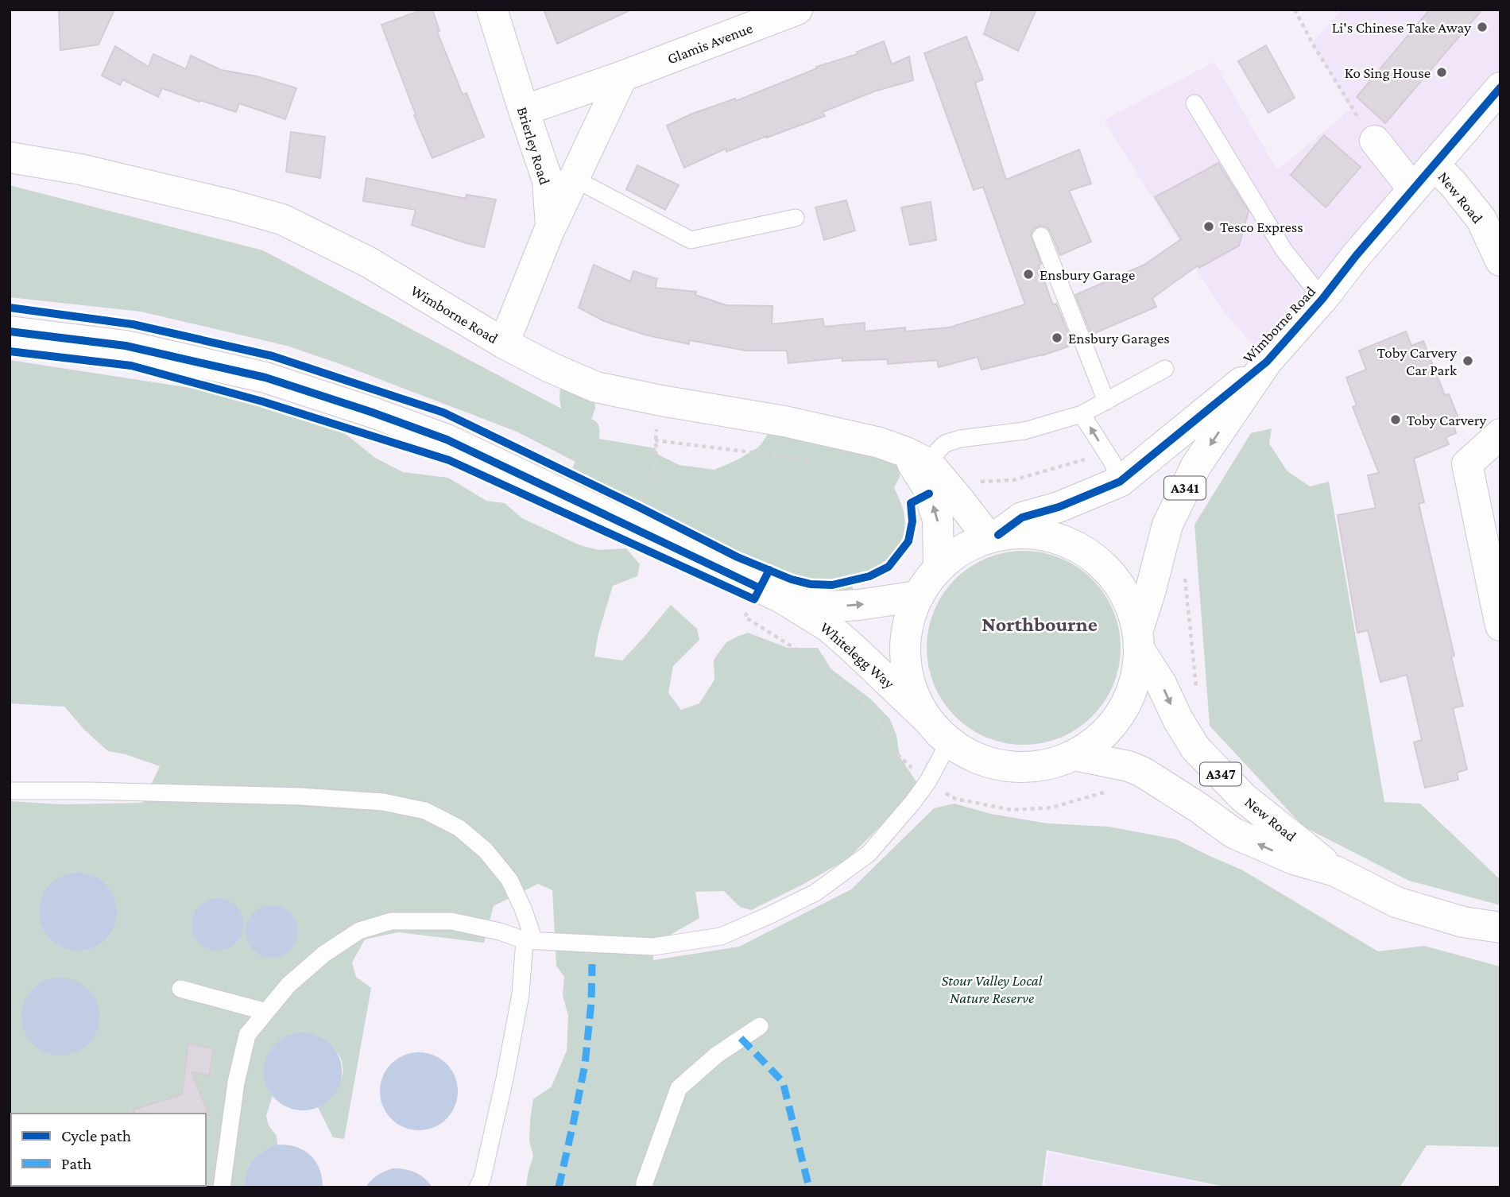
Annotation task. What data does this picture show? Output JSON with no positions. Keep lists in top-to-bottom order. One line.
{"streets":{"main road":["Glamis Avenue","Brierley Road","New Road","Wimborne Road","A341","Whitelegg Way","A347"]},"crossings":[["Glamis Avenue","Brierley Road"],["Brierley Road","Wimborne Road"],["New Road","Wimborne Road"],["Wimborne Road","Whitelegg Way"]],"districts":["Northbourne"],"parks":["Stour Valley Local Nature Reserve"],"places":["Li's Chinese Take Away","Ko Sing House","Tesco Express","Ensbury Garage","Ensbury Garages","Toby Carvery Car Park","Toby Carvery"],"legend":["Cycle path","Path"]}
